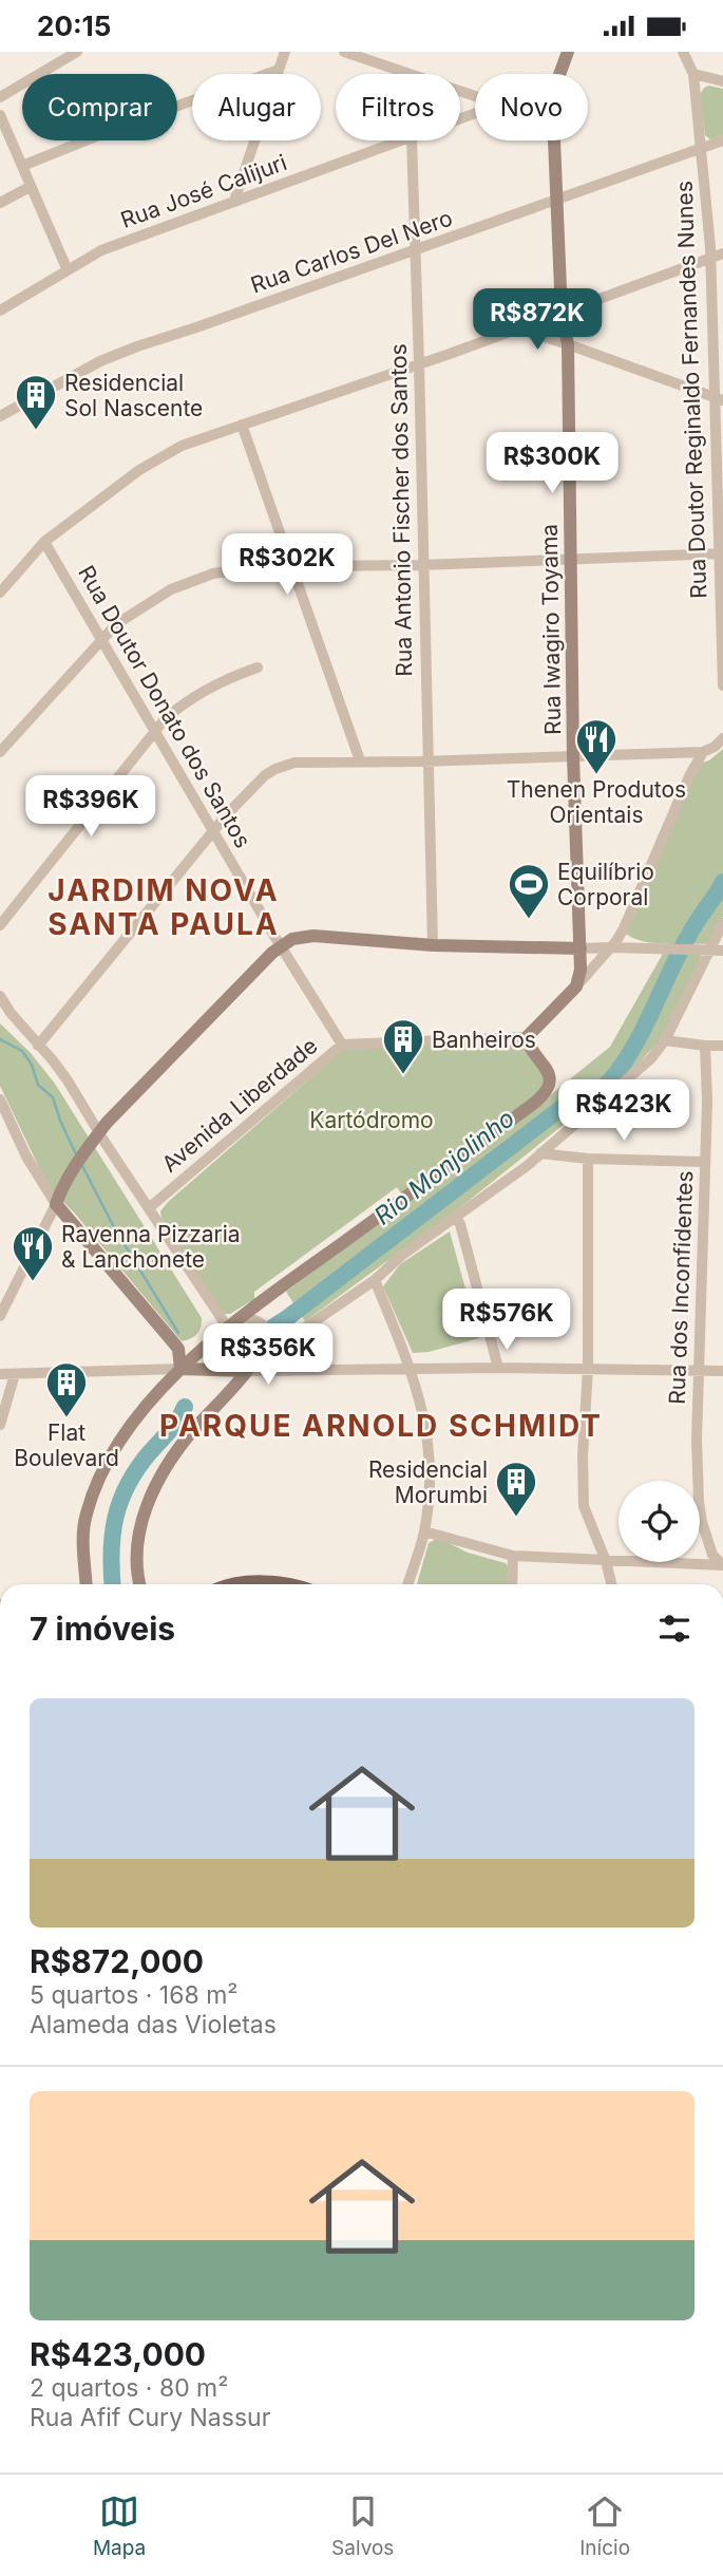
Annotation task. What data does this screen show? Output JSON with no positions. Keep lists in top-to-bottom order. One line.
{"streets":{"street":["Rua José Calijuri","Rua Carlos Del Nero","Rua Doutor Reginaldo Fernandes Nunes","Rua Antonio Fischer dos Santos","Rua Iwagiro Toyama","Rua Doutor Donato dos Santos","Avenida Liberdade","Rua dos Inconfidentes"]},"crossings":[["Rua Carlos Del Nero","Rua Doutor Reginaldo Fernandes Nunes"],["Rua Carlos Del Nero","Rua Antonio Fischer dos Santos"],["Rua Carlos Del Nero","Rua Iwagiro Toyama"],["Rua Doutor Donato dos Santos","Avenida Liberdade"]],"districts":["JARDIM NOVA SANTA PAULA","PARQUE ARNOLD SCHMIDT"],"water":["Rio Monjolinho"],"parks":["Kartódromo"],"places":{"building":["Residencial Sol Nascente","Banheiros","Flat Boulevard","Residencial Morumbi"],"restaurant":["Thenen Produtos Orientais","Ravenna Pizzaria & Lanchonete"],"sports":["Equilíbrio Corporal"]},"page":{"status":"20:15","chip":["Comprar","Alugar","Filtros","Novo"],"price":["R$872K","R$300K","R$302K","R$396K","R$423K","R$576K","R$356K"],"heading":"7 imóveis","list":[{"name":"R$872,000","note":"5 quartos · 168 m² · Alameda das Violetas"},{"name":"R$423,000","note":"2 quartos · 80 m² · Rua Afif Cury Nassur"}],"tabs":["Mapa","Salvos","Início"]}}
